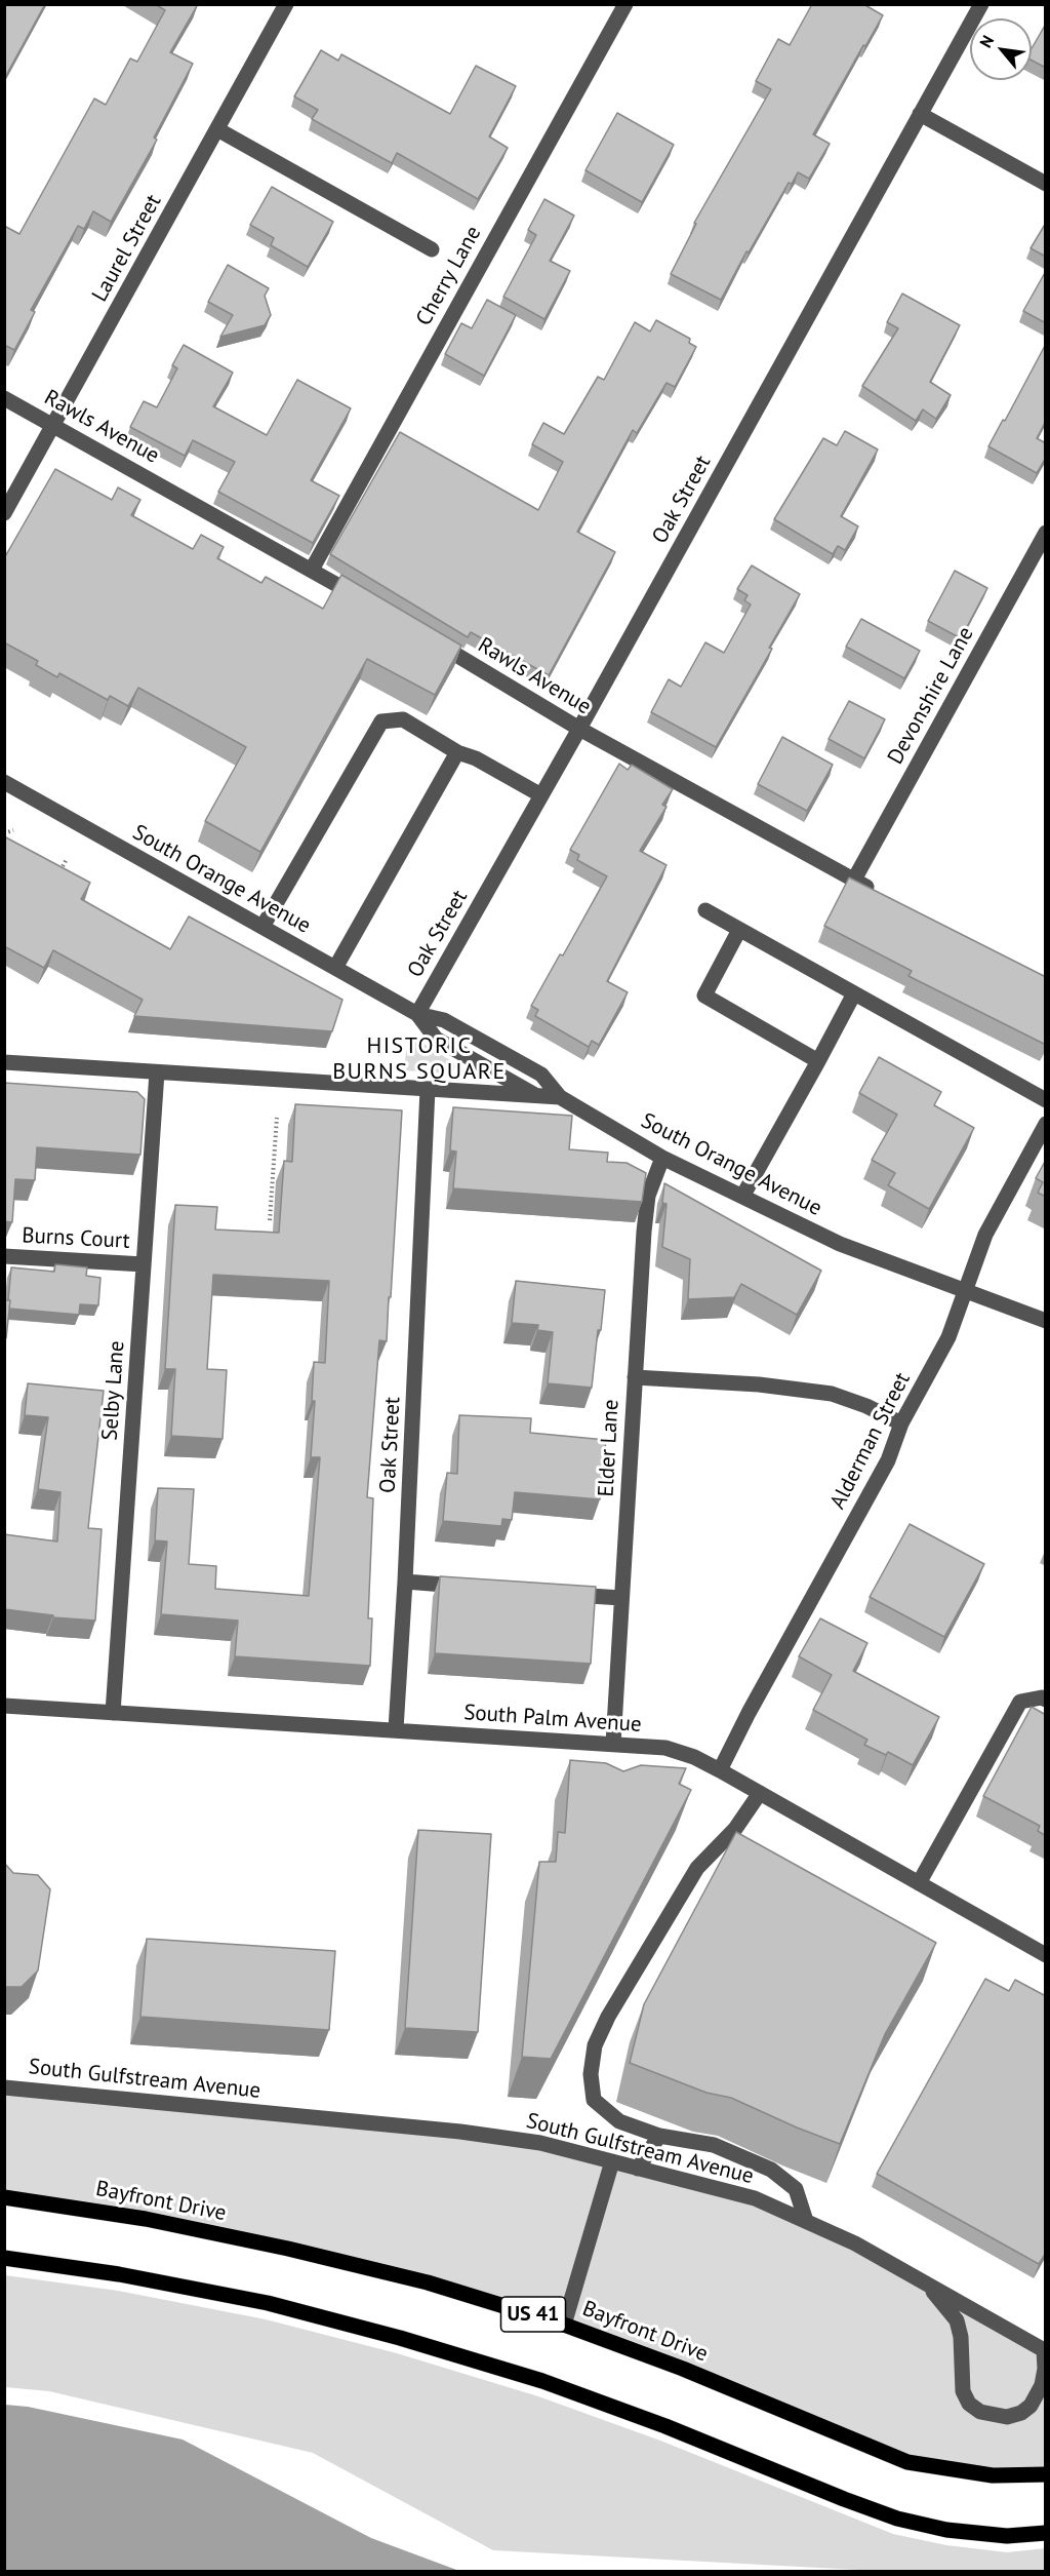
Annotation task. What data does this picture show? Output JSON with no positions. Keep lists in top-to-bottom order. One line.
{"streets":{"main road":["Bayfront Drive","US 41"],"street":["Laurel Street","Cherry Lane","Rawls Avenue","Oak Street","Devonshire Lane","South Orange Avenue","Burns Court","Selby Lane","Alderman Street","Elder Lane","South Palm Avenue","South Gulfstream Avenue"]},"crossings":[["Laurel Street","Rawls Avenue"],["Cherry Lane","Rawls Avenue"],["Rawls Avenue","Oak Street"],["Rawls Avenue","Devonshire Lane"],["Oak Street","South Orange Avenue"],["Oak Street","South Palm Avenue"],["South Orange Avenue","Alderman Street"],["South Orange Avenue","Elder Lane"],["Burns Court","Selby Lane"],["Selby Lane","South Palm Avenue"],["Alderman Street","South Palm Avenue"],["Elder Lane","South Palm Avenue"]],"districts":["HISTORIC BURNS SQUARE"],"north":"top left"}
